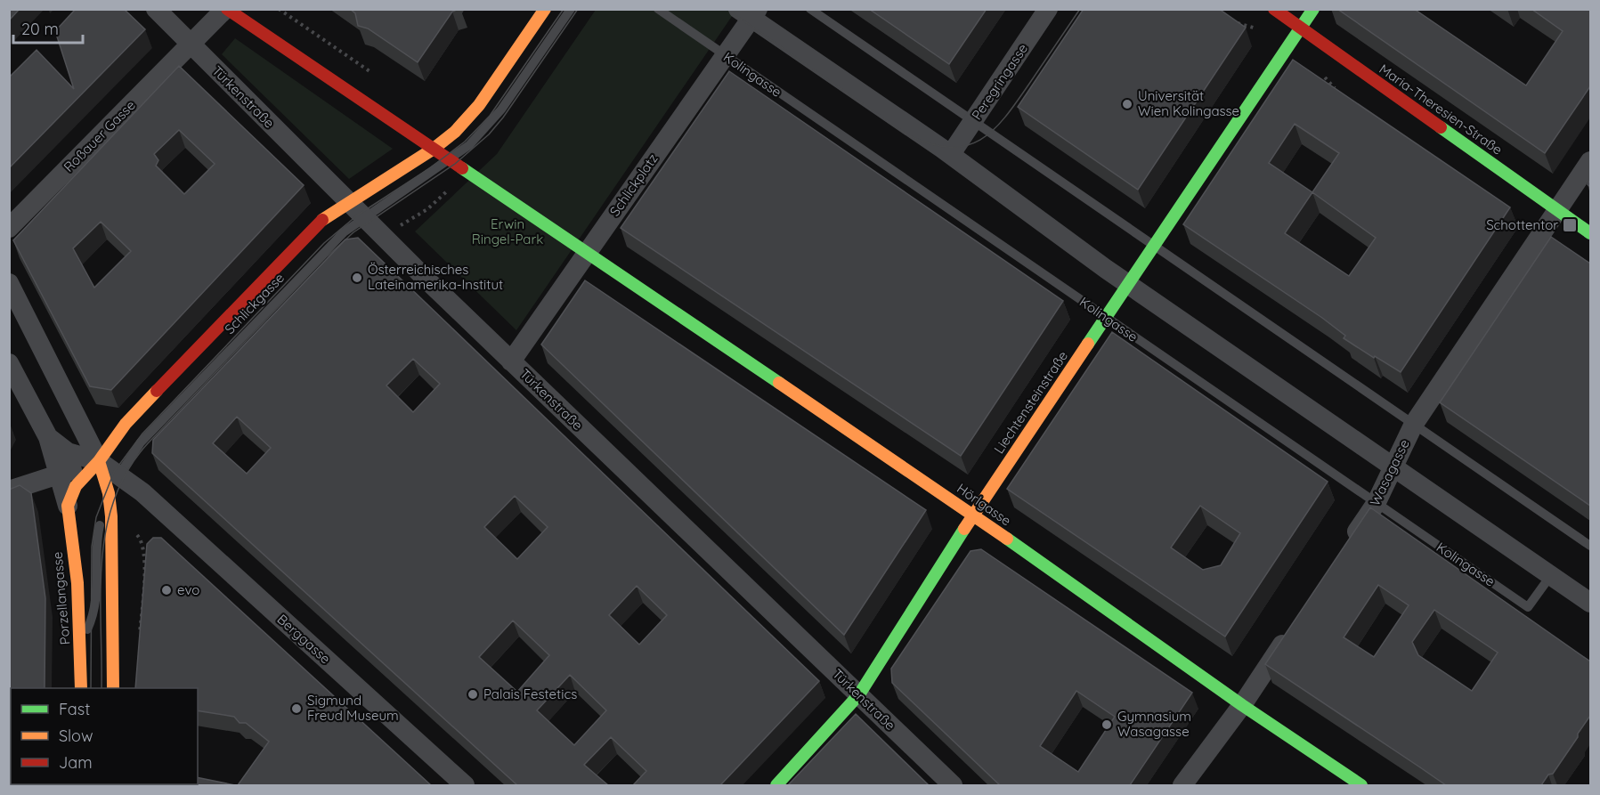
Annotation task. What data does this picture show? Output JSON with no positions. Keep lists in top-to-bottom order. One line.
{"streets":{"street":["Peregringasse","Türkenstraße","Maria-Theresien-Straße","Roßauer Gasse","Schlickplatz","Schlickgasse","Liechtensteinstraße","Wasagasse","Hörlgasse","Porzellangasse","Berggasse"],"lane":["Kolingasse"]},"crossings":[["Kolingasse","Schlickplatz"],["Kolingasse","Liechtensteinstraße"],["Kolingasse","Wasagasse"],["Türkenstraße","Roßauer Gasse"],["Türkenstraße","Schlickplatz"],["Türkenstraße","Schlickgasse"],["Türkenstraße","Liechtensteinstraße"],["Maria-Theresien-Straße","Liechtensteinstraße"],["Maria-Theresien-Straße","Wasagasse"],["Schlickplatz","Hörlgasse"],["Schlickgasse","Porzellangasse"],["Schlickgasse","Berggasse"],["Liechtensteinstraße","Hörlgasse"]],"parks":["Erwin Ringel-Park"],"places":{"other":["Universität Wien Kolingasse","Österreichisches Lateinamerika-Institut","evo","Palais Festetics","Sigmund Freud Museum","Gymnasium Wasagasse"],"transit":["Schottentor"]},"legend":["Fast","Slow","Jam"],"scale_bar":"20 m"}
